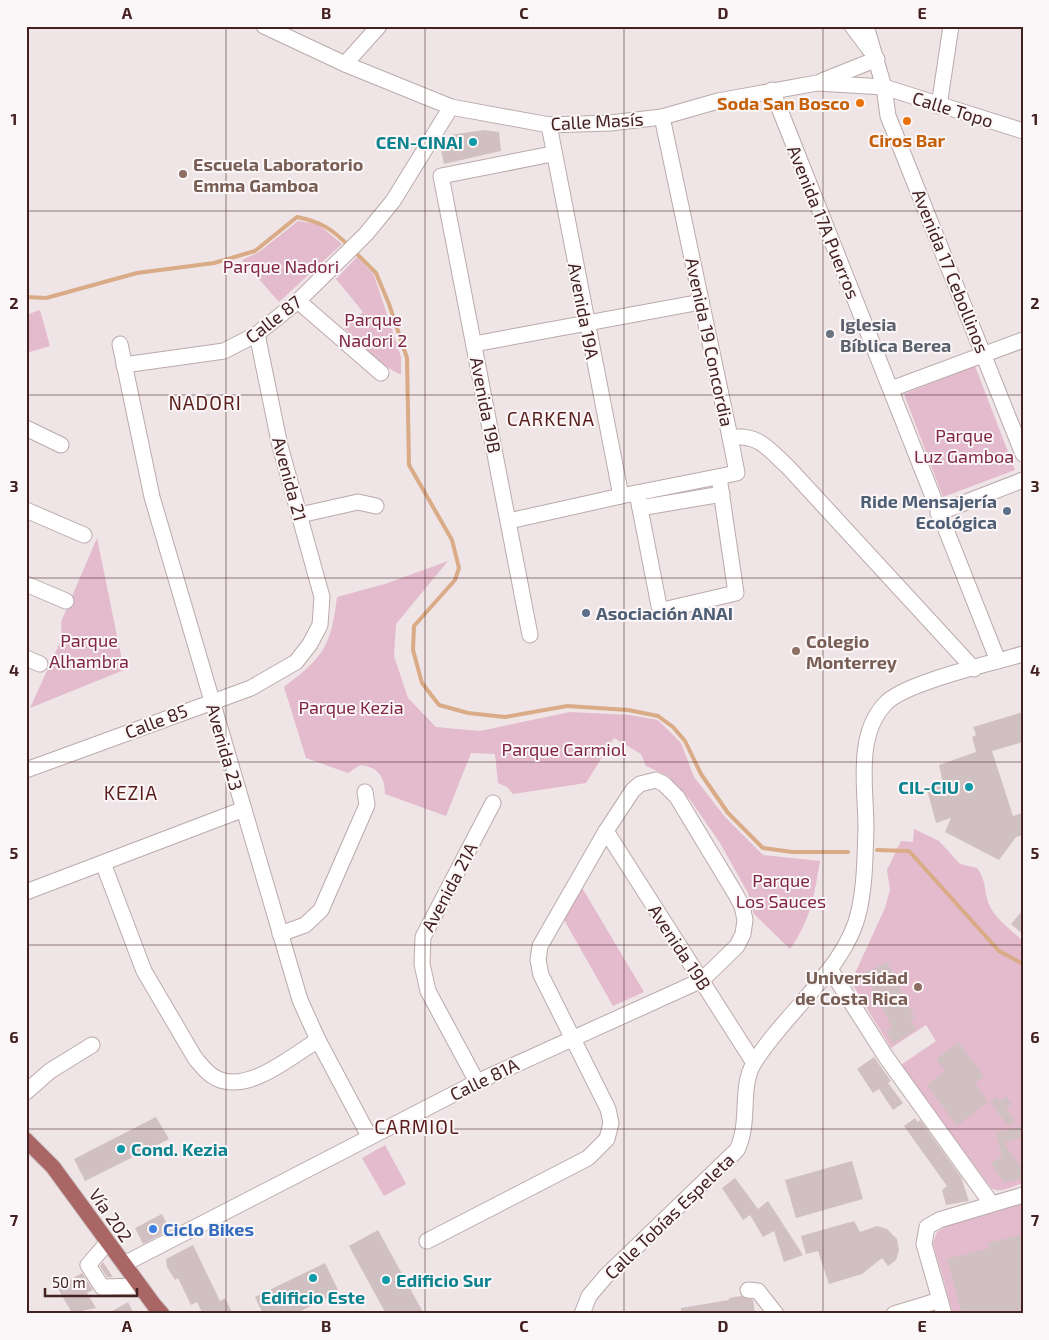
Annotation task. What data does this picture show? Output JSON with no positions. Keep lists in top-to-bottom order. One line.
{"streets":{"main road":["Vía 202"],"street":["Calle Topo","Calle Masís","Avenida 17A Puerros","Avenida 17 Cebollinos","Avenida 19A","Calle 87","Avenida 19 Concordia","Avenida 19B","Avenida 21","Calle 85","Avenida 23","Avenida 21A","Calle 81A","Calle Tobías Espeleta"]},"crossings":[["Calle Topo","Calle Masís"],["Calle Topo","Avenida 17 Cebollinos"],["Calle Masís","Avenida 17A Puerros"],["Calle Masís","Avenida 17 Cebollinos"],["Calle Masís","Avenida 19A"],["Calle Masís","Calle 87"],["Calle Masís","Avenida 19 Concordia"],["Avenida 17A Puerros","Calle Tobías Espeleta"],["Avenida 19A","Avenida 19B"],["Calle 87","Avenida 21"],["Calle 87","Avenida 23"],["Avenida 19 Concordia","Calle Tobías Espeleta"],["Avenida 19B","Calle 81A"],["Avenida 19B","Calle Tobías Espeleta"],["Avenida 21","Calle 85"],["Calle 85","Avenida 23"],["Avenida 23","Calle 81A"],["Avenida 21A","Calle 81A"],["Calle 81A","Vía 202"]],"districts":["NADORI","CARKENA","KEZIA","CARMIOL"],"parks":["Parque Nadori","Parque Nadori 2","Parque Luz Gamboa","Parque Alhambra","Parque Kezia","Parque Carmiol","Parque Los Sauces"],"places":["Soda San Bosco","Ciros Bar","CEN-CINAI","Escuela Laboratorio Emma Gamboa","Iglesia Bíblica Berea","Ride Mensajería Ecológica","Asociación ANAI","Colegio Monterrey","CIL-CIU","Universidad de Costa Rica","Cond. Kezia","Ciclo Bikes","Edificio Este","Edificio Sur"],"scale_bar":"50 m","grid":{"columns":["A","B","C","D","E"],"rows":["1","2","3","4","5","6","7"]}}
